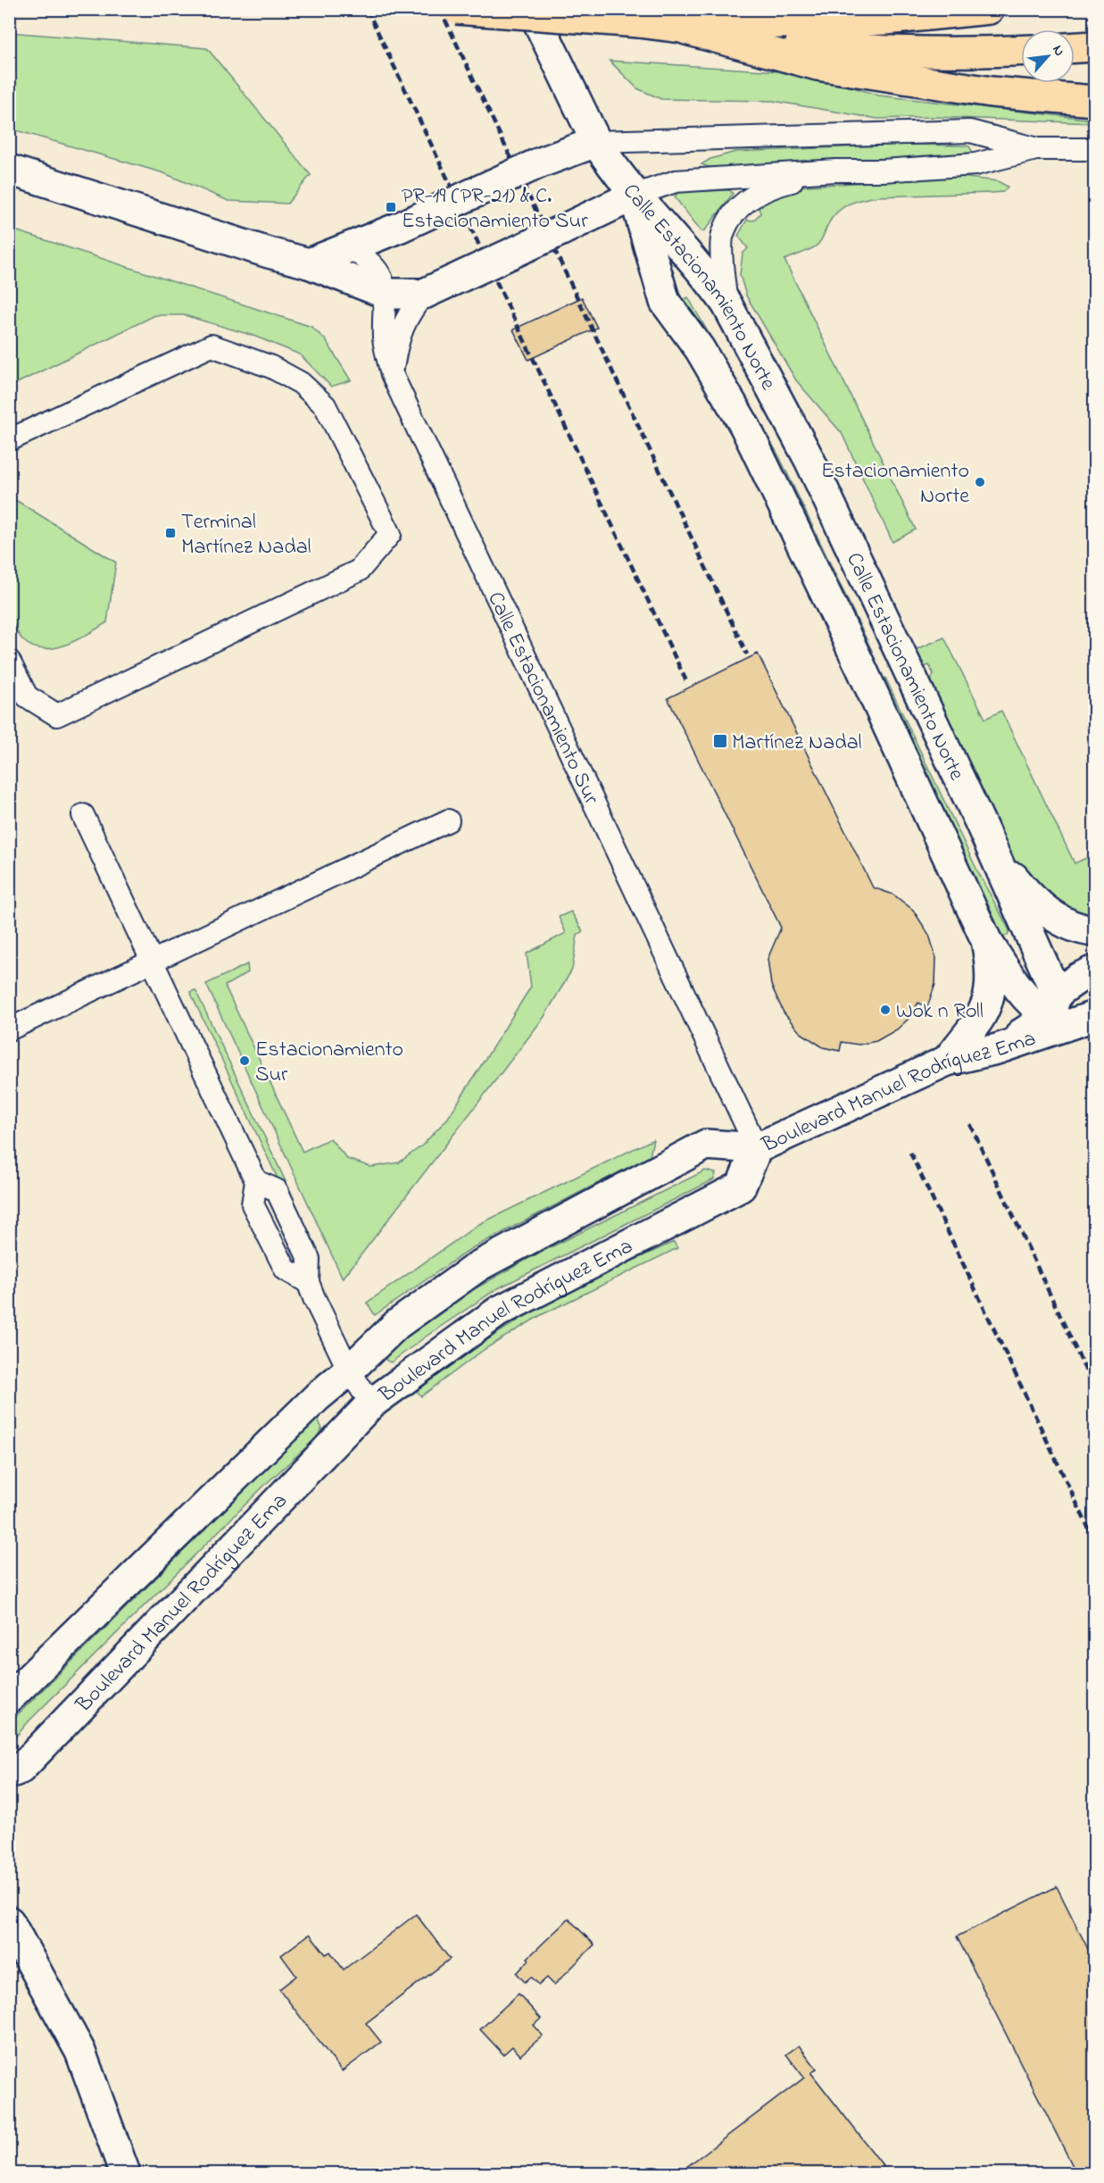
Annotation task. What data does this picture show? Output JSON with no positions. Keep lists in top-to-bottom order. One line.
{"streets":{"street":["Calle Estacionamiento Norte","Boulevard Manuel Rodríguez Ema"],"lane":["Calle Estacionamiento Sur"]},"crossings":[["Calle Estacionamiento Norte","Boulevard Manuel Rodríguez Ema"],["Calle Estacionamiento Sur","Boulevard Manuel Rodríguez Ema"]],"places":{"transit":["PR-19 (PR-21) & C. Estacionamiento Sur","Terminal Martínez Nadal","Martínez Nadal"],"other":["Estacionamiento Norte","Wok n Roll","Estacionamiento Sur"]},"north":"top right"}
